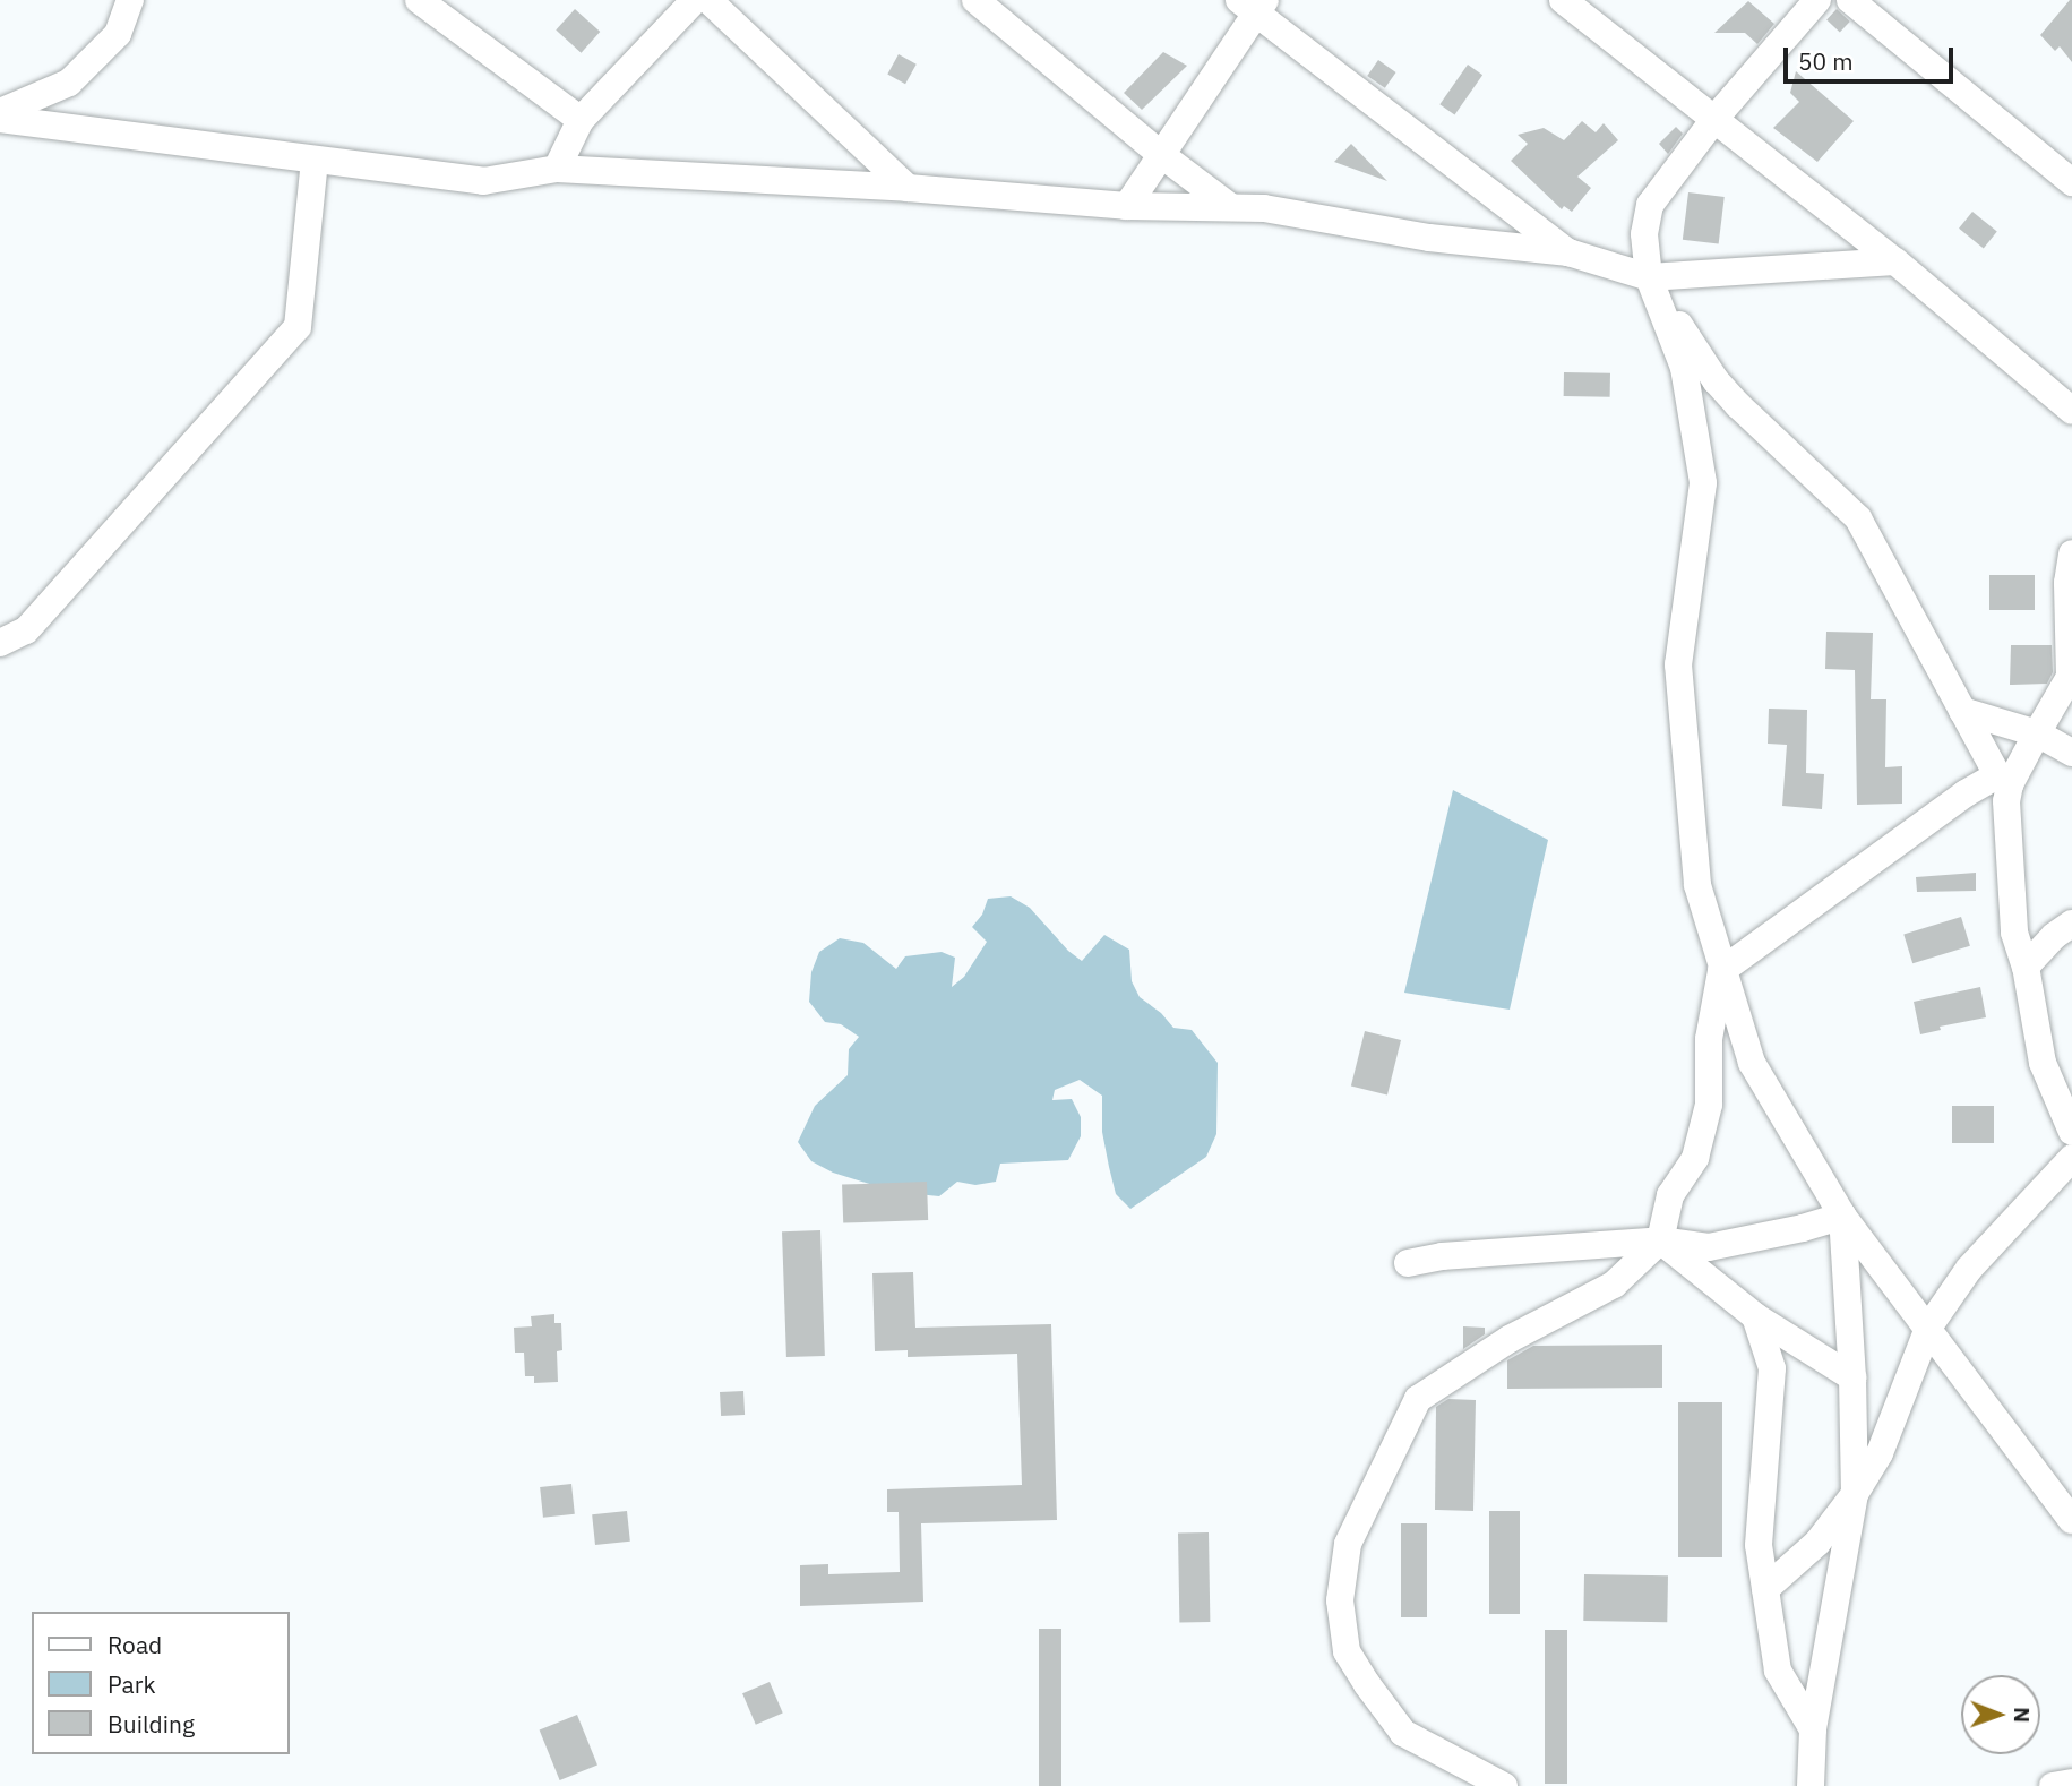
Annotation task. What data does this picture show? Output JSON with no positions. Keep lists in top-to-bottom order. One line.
{"legend":["Road","Park","Building"],"scale_bar":"50 m","north":"right"}
